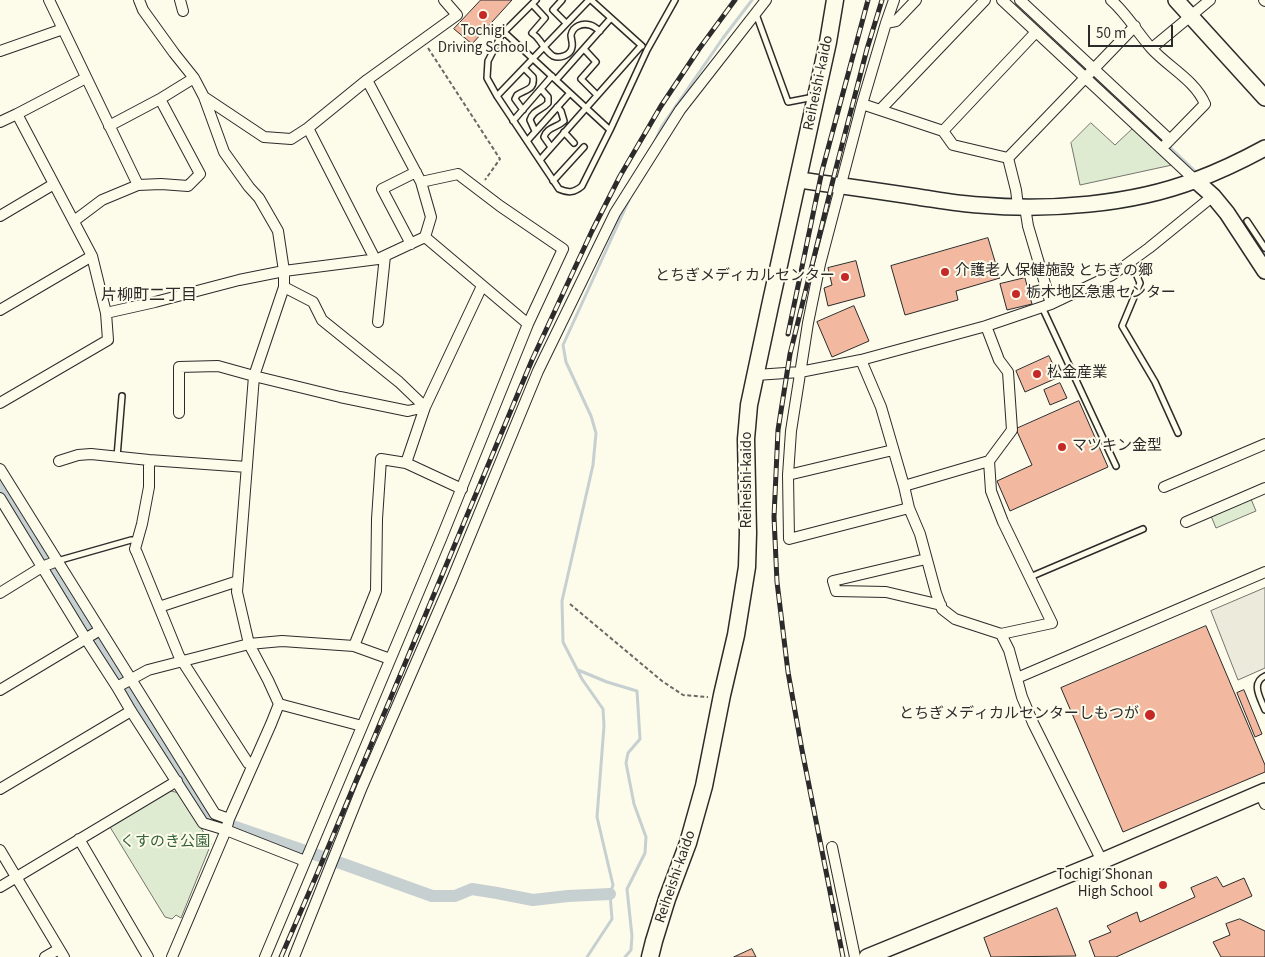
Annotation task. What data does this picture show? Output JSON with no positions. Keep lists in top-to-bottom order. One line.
{"streets":{"main road":["Reiheishi-kaido"]},"districts":["片柳町二丁目"],"parks":["くすのき公園"],"places":["Tochigi Driving School","介護老人保健施設 とちぎの郷","とちぎメディカルセンター","栃木地区急患センター","松金産業","マツキン金型","とちぎメディカルセンターしもつが","Tochigi Shonan High School"],"scale_bar":"50 m"}
